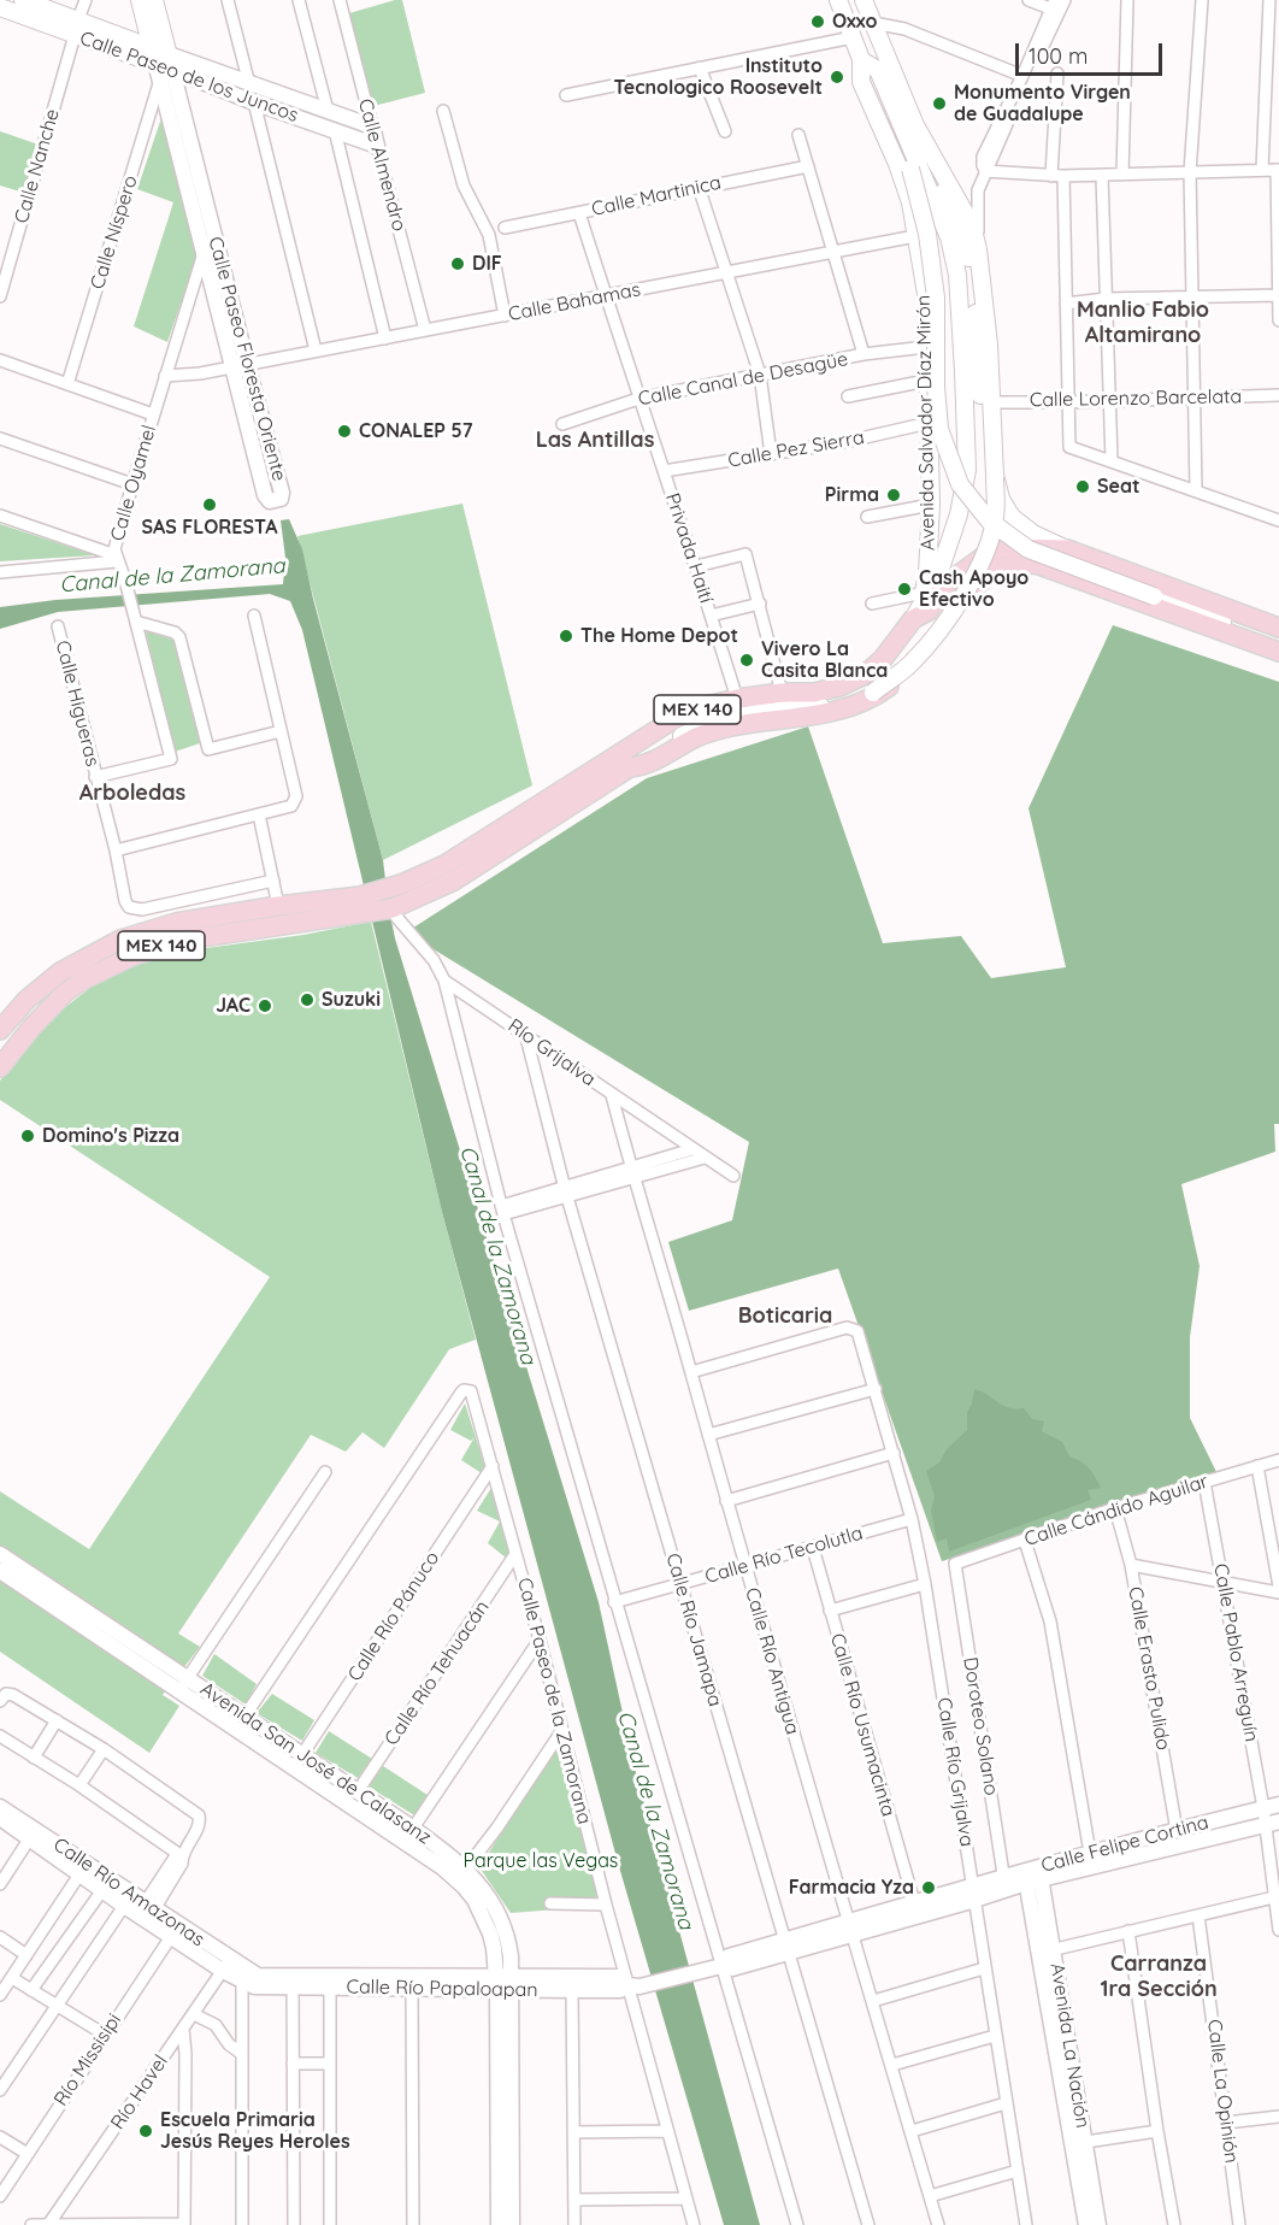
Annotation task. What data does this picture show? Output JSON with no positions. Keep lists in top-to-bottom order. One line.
{"streets":{"main road":["Calle Paseo de los Juncos","Calle Paseo Floresta Oriente","Avenida Salvador Díaz Mirón","MEX 140"],"street":["Calle Almendro","Calle Nanche","Calle Martinica","Calle Níspero","Calle Bahamas","Calle Canal de Desagüe","Calle Lorenzo Barcelata","Calle Pez Sierra","Calle Oyamel","Privada Haití","Calle Higueras","Río Grijalva","Calle Cándido Aguilar","Calle Río Tecolutla","Calle Río Pánuco","Calle Río Jamapa","Calle Pablo Arreguín","Calle Río Antigua","Calle Erasto Pulido","Calle Río Tehuacán","Calle Paseo de la Zamorana","Calle Río Usumacinta","Doroteo Solano","Avenida San José de Calasanz","Calle Río Grijalva","Calle Felipe Cortina","Calle Río Amazonas","Calle Río Papaloapan","Avenida La Nación","Río Missisipi","Calle La Opinión","Río Havel"]},"crossings":[["Calle Paseo de los Juncos","Calle Almendro"],["Calle Paseo de los Juncos","Calle Nanche"],["Calle Paseo de los Juncos","Calle Níspero"],["Calle Paseo de los Juncos","Calle Paseo Floresta Oriente"],["Calle Almendro","Calle Bahamas"],["Calle Martinica","Privada Haití"],["Calle Níspero","Calle Paseo Floresta Oriente"],["Calle Bahamas","Calle Paseo Floresta Oriente"],["Calle Bahamas","Avenida Salvador Díaz Mirón"],["Calle Bahamas","Privada Haití"],["Calle Paseo Floresta Oriente","Calle Oyamel"],["Calle Canal de Desagüe","Avenida Salvador Díaz Mirón"],["Calle Canal de Desagüe","Privada Haití"],["Avenida Salvador Díaz Mirón","Calle Pez Sierra"],["Avenida Salvador Díaz Mirón","MEX 140"],["Calle Pez Sierra","Privada Haití"],["Calle Oyamel","Calle Higueras"],["Privada Haití","MEX 140"],["MEX 140","Río Grijalva"],["Río Grijalva","Calle Río Jamapa"],["Río Grijalva","Calle Río Antigua"],["Calle Cándido Aguilar","Calle Pablo Arreguín"],["Calle Cándido Aguilar","Calle Erasto Pulido"],["Calle Cándido Aguilar","Doroteo Solano"],["Calle Río Tecolutla","Calle Río Jamapa"],["Calle Río Tecolutla","Calle Río Antigua"],["Calle Río Tecolutla","Calle Río Usumacinta"],["Calle Río Tecolutla","Calle Río Grijalva"],["Calle Río Pánuco","Calle Paseo de la Zamorana"],["Calle Río Pánuco","Avenida San José de Calasanz"],["Calle Río Jamapa","Calle Río Papaloapan"],["Calle Pablo Arreguín","Calle Felipe Cortina"],["Calle Río Antigua","Calle Río Grijalva"],["Calle Río Antigua","Calle Río Papaloapan"],["Calle Erasto Pulido","Calle Felipe Cortina"],["Calle Río Tehuacán","Calle Paseo de la Zamorana"],["Calle Río Tehuacán","Avenida San José de Calasanz"],["Calle Paseo de la Zamorana","Avenida San José de Calasanz"],["Calle Paseo de la Zamorana","Calle Río Papaloapan"],["Calle Río Usumacinta","Calle Río Papaloapan"],["Doroteo Solano","Calle Río Grijalva"],["Doroteo Solano","Calle Felipe Cortina"],["Doroteo Solano","Calle Río Papaloapan"],["Avenida San José de Calasanz","Calle Río Papaloapan"],["Calle Río Grijalva","Calle Felipe Cortina"],["Calle Río Grijalva","Calle Río Papaloapan"],["Calle Felipe Cortina","Calle Río Papaloapan"],["Calle Felipe Cortina","Avenida La Nación"],["Calle Río Amazonas","Calle Río Papaloapan"],["Calle Río Amazonas","Río Missisipi"],["Calle Río Amazonas","Río Havel"]],"districts":["Manlio Fabio Altamirano","Las Antillas","Arboledas","Boticaria","Carranza 1ra Sección"],"water":["Canal de la Zamorana"],"parks":["Parque las Vegas"],"places":["Oxxo","Instituto Tecnologico Roosevelt","Monumento Virgen de Guadalupe","DIF","CONALEP 57","Seat","Pirma","SAS FLORESTA","Cash Apoyo Efectivo","The Home Depot","Vivero La Casita Blanca","Suzuki","JAC","Domino's Pizza","Farmacia Yza","Escuela Primaria Jesús Reyes Heroles"],"scale_bar":"100 m"}
